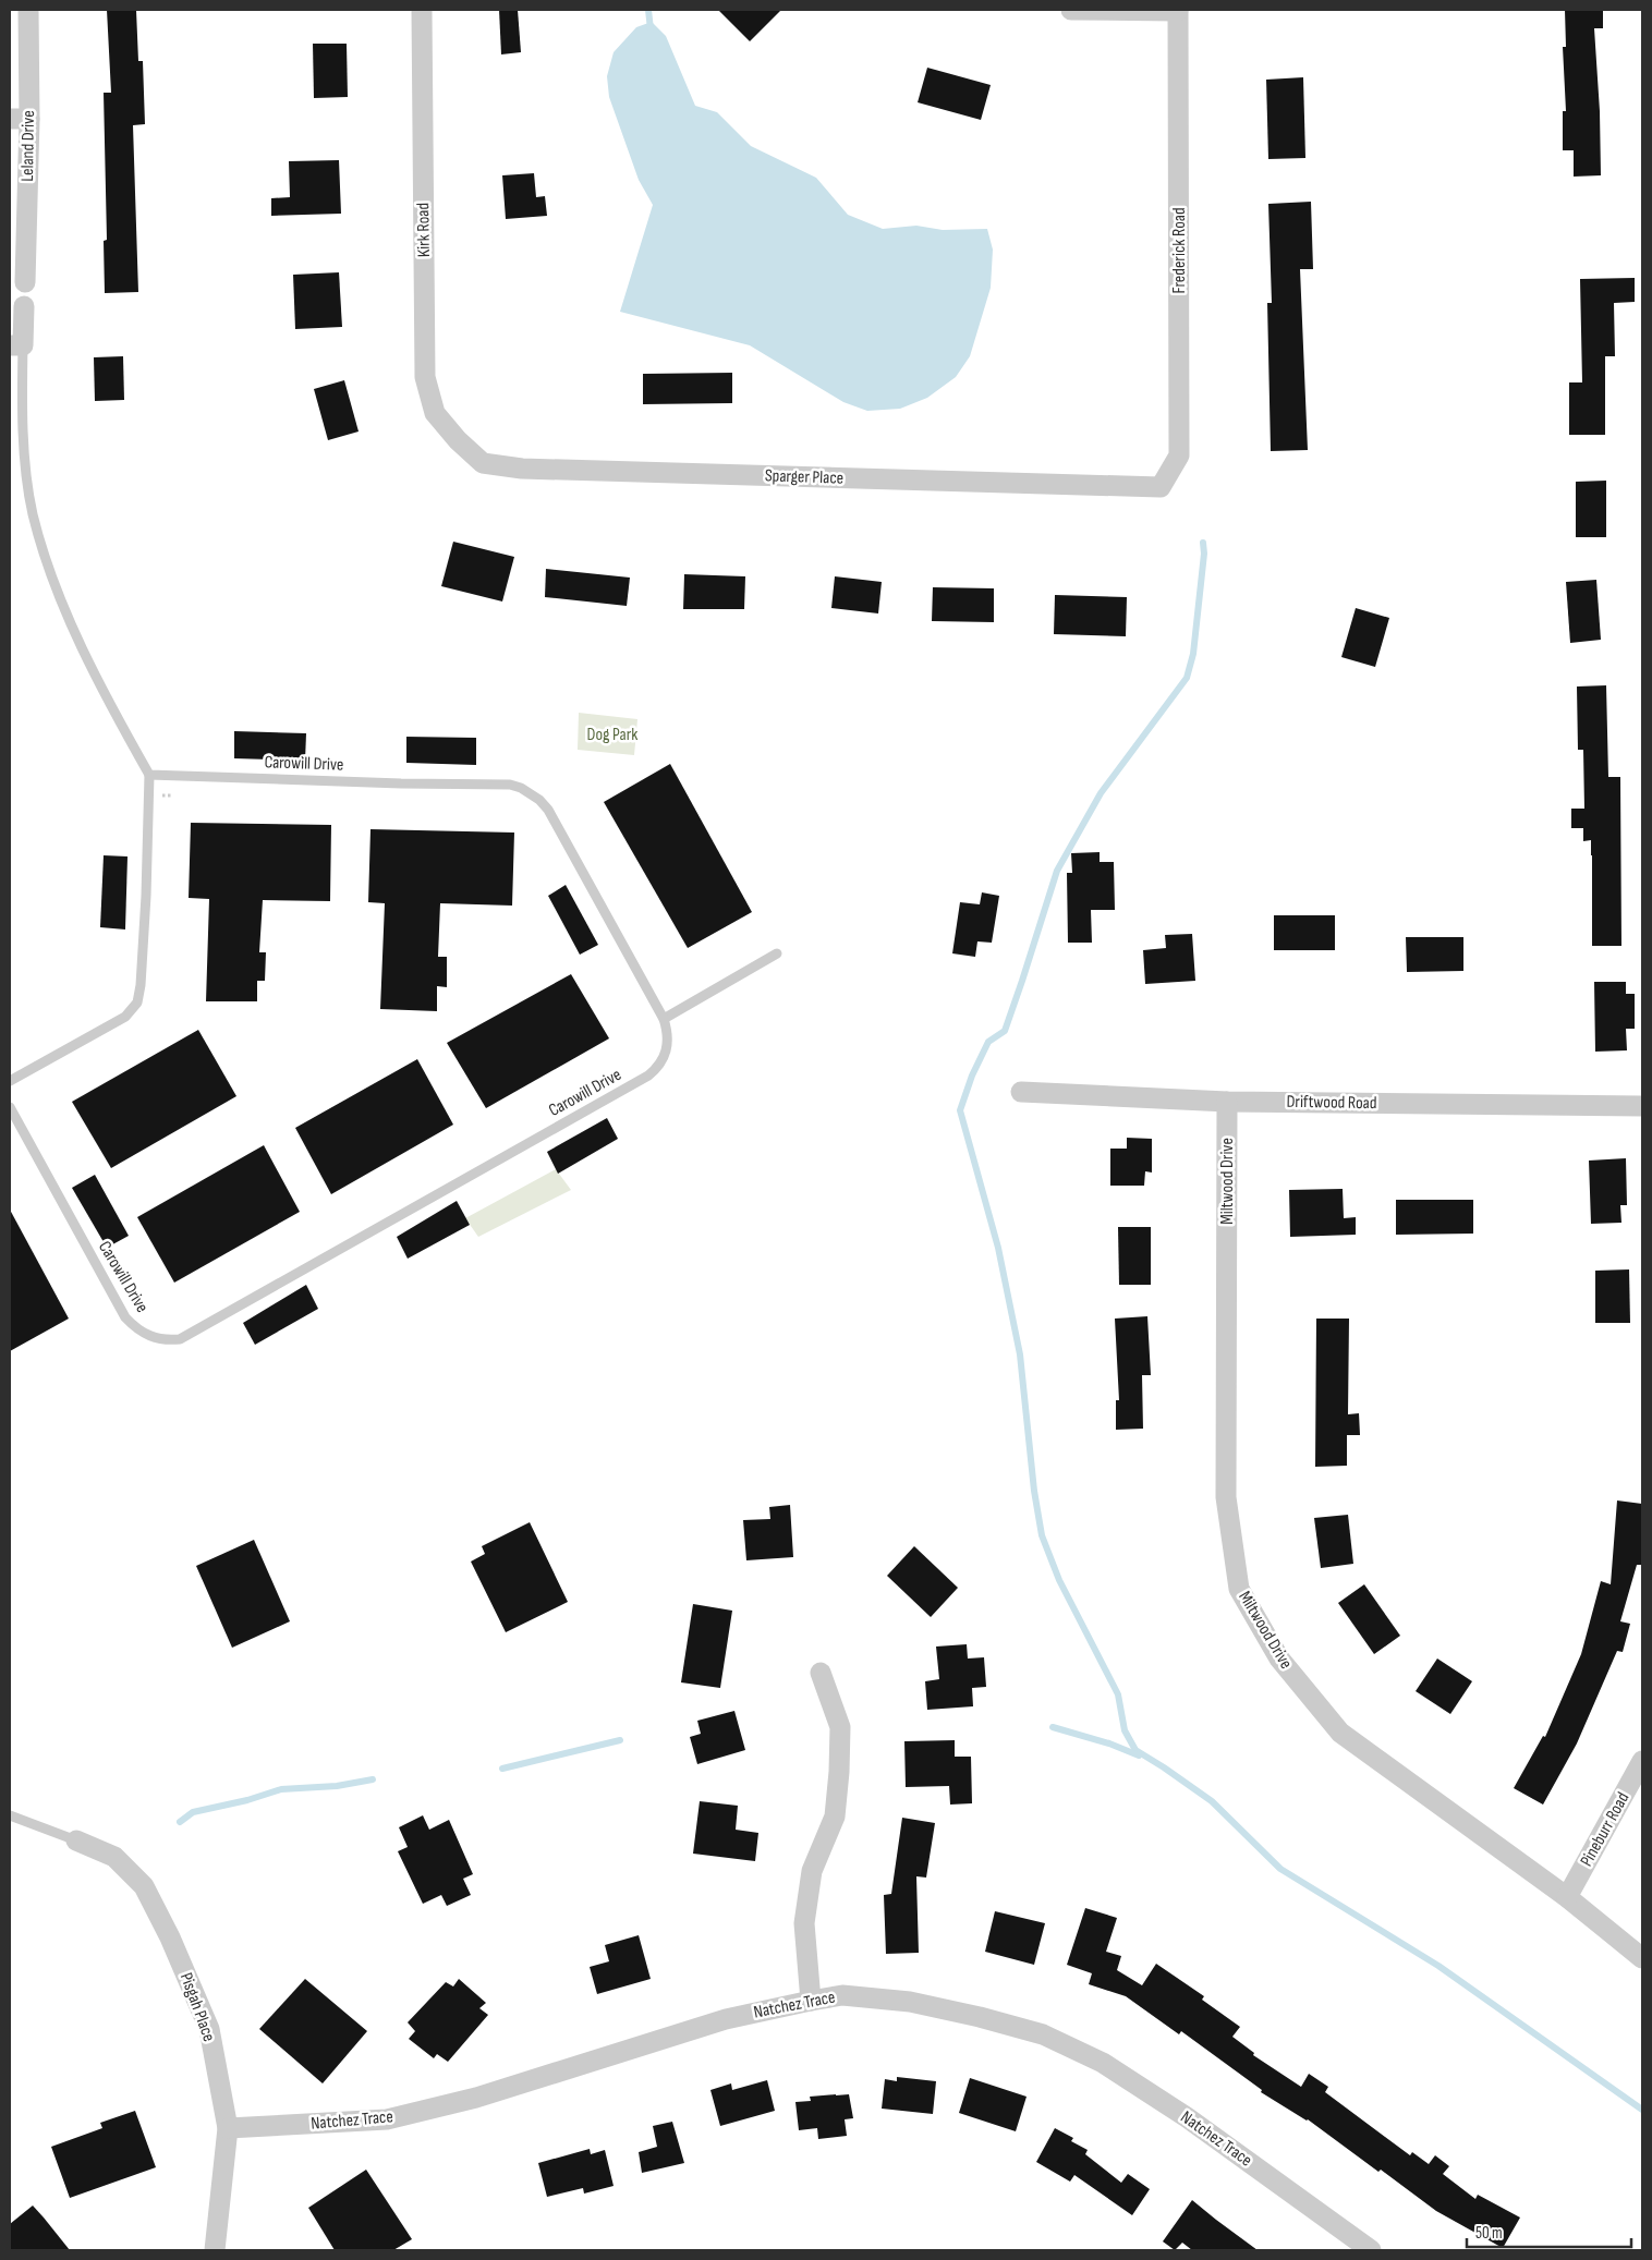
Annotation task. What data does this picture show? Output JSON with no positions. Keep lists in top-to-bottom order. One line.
{"streets":{"street":["Leland Drive","Kirk Road","Frederick Road","Sparger Place","Driftwood Road","Miltwood Drive","Pineburr Road","Natchez Trace","Pisgah Place"],"lane":["Carowill Drive"]},"crossings":[["Kirk Road","Sparger Place"],["Frederick Road","Sparger Place"],["Driftwood Road","Miltwood Drive"],["Miltwood Drive","Pineburr Road"],["Natchez Trace","Pisgah Place"]],"parks":["Dog Park"],"scale_bar":"50 m"}
